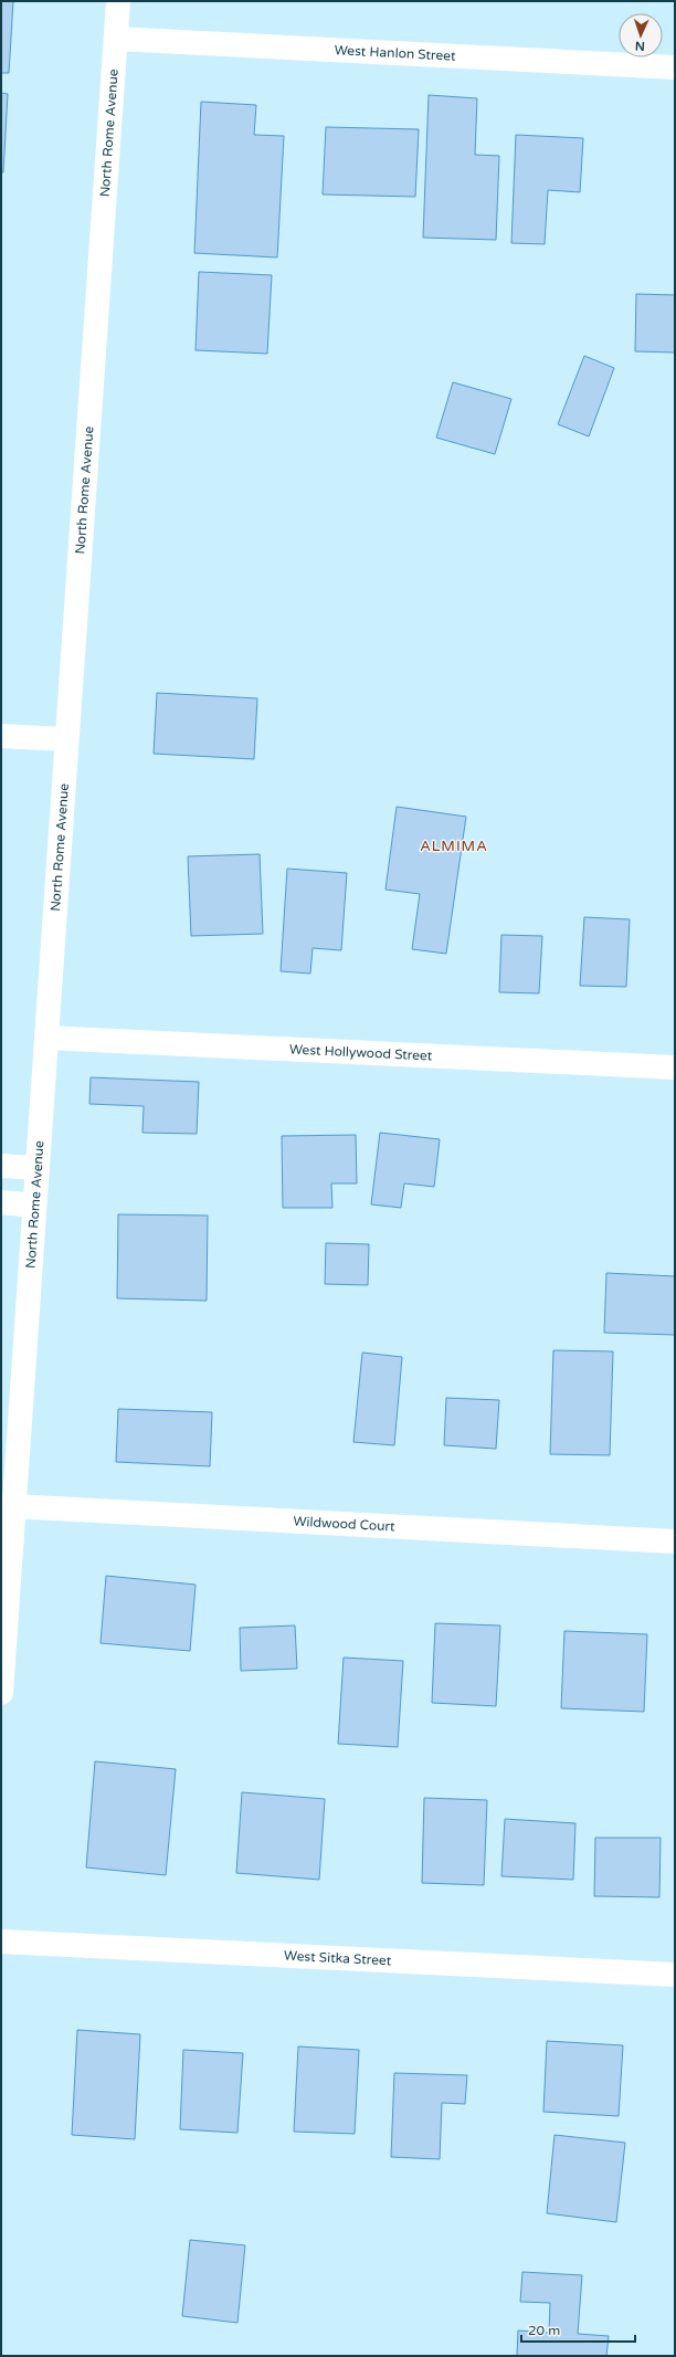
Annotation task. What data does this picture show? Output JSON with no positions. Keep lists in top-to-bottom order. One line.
{"streets":{"street":["West Hanlon Street","North Rome Avenue","West Hollywood Street","Wildwood Court","West Sitka Street"]},"crossings":[["West Hanlon Street","North Rome Avenue"],["North Rome Avenue","West Hollywood Street"],["North Rome Avenue","Wildwood Court"]],"districts":["ALMIMA"],"scale_bar":"20 m","north":"bottom"}
